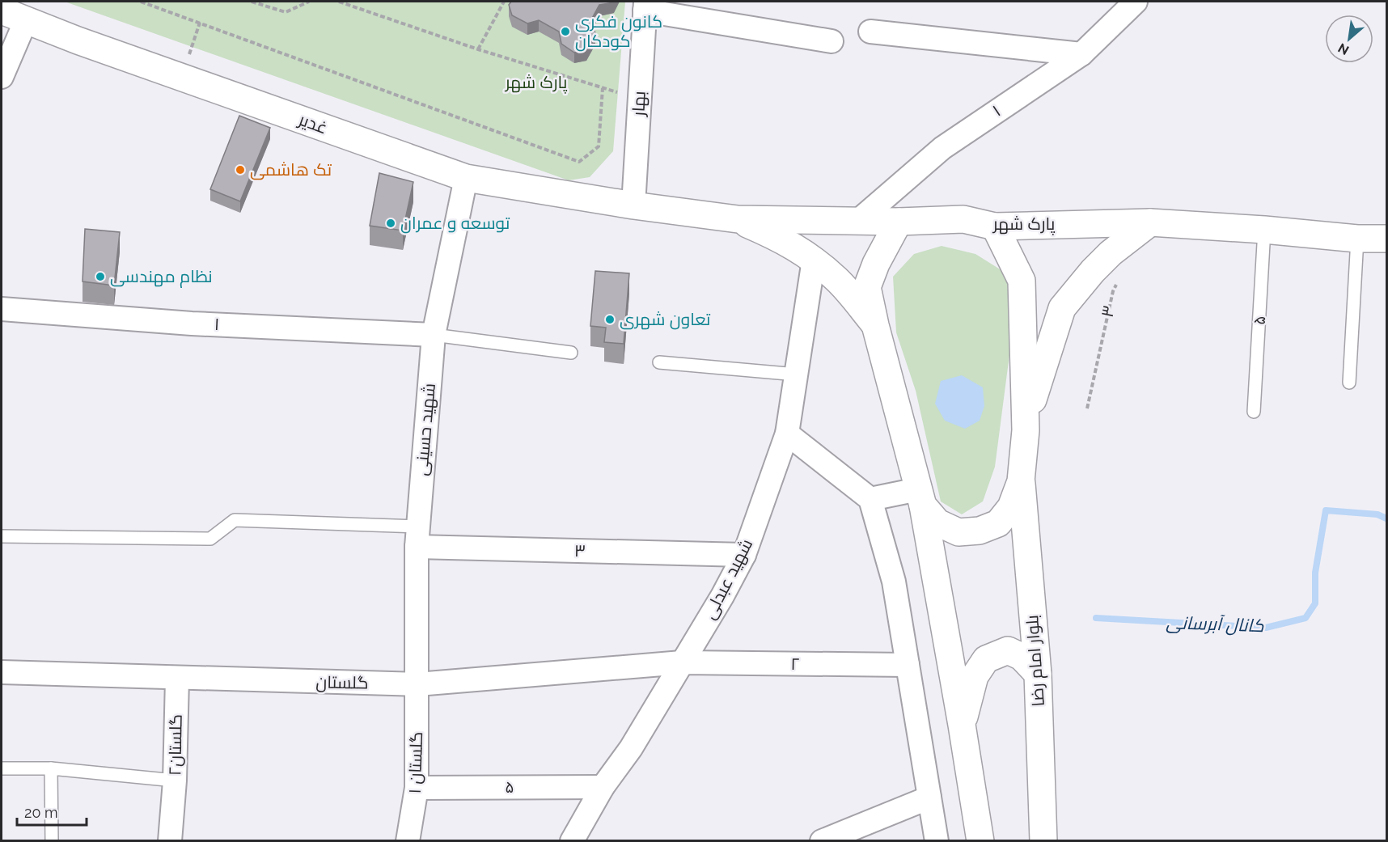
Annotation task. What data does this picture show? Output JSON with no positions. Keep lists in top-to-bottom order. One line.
{"streets":{"main road":["غدیر","پارک شهر","بلوار امام رضا"],"street":["بهار","۱","۳","۵","شهید حسینی","شهید عبدلی","۲","گلستان","گلستان۲","گلستان ۱"]},"crossings":[["بهار","غدیر"],["بهار","پارک شهر"],["۱","پارک شهر"],["۱","شهید حسینی"],["غدیر","پارک شهر"],["غدیر","شهید حسینی"],["پارک شهر","۵"],["۳","شهید حسینی"],["۳","شهید عبدلی"],["۵","شهید عبدلی"],["۵","گلستان ۱"],["شهید حسینی","گلستان"],["شهید حسینی","گلستان ۱"],["شهید عبدلی","۲"],["شهید عبدلی","گلستان"],["۲","گلستان"],["گلستان","گلستان۲"],["گلستان","گلستان ۱"]],"water":["کانال آبرسانی"],"parks":["پارک شهر"],"places":["کانون فکری کودکان","تک هاشمی","توسعه و عمران","نظام مهندسی","تعاون شهری"],"scale_bar":"20 m","north":"bottom left"}
